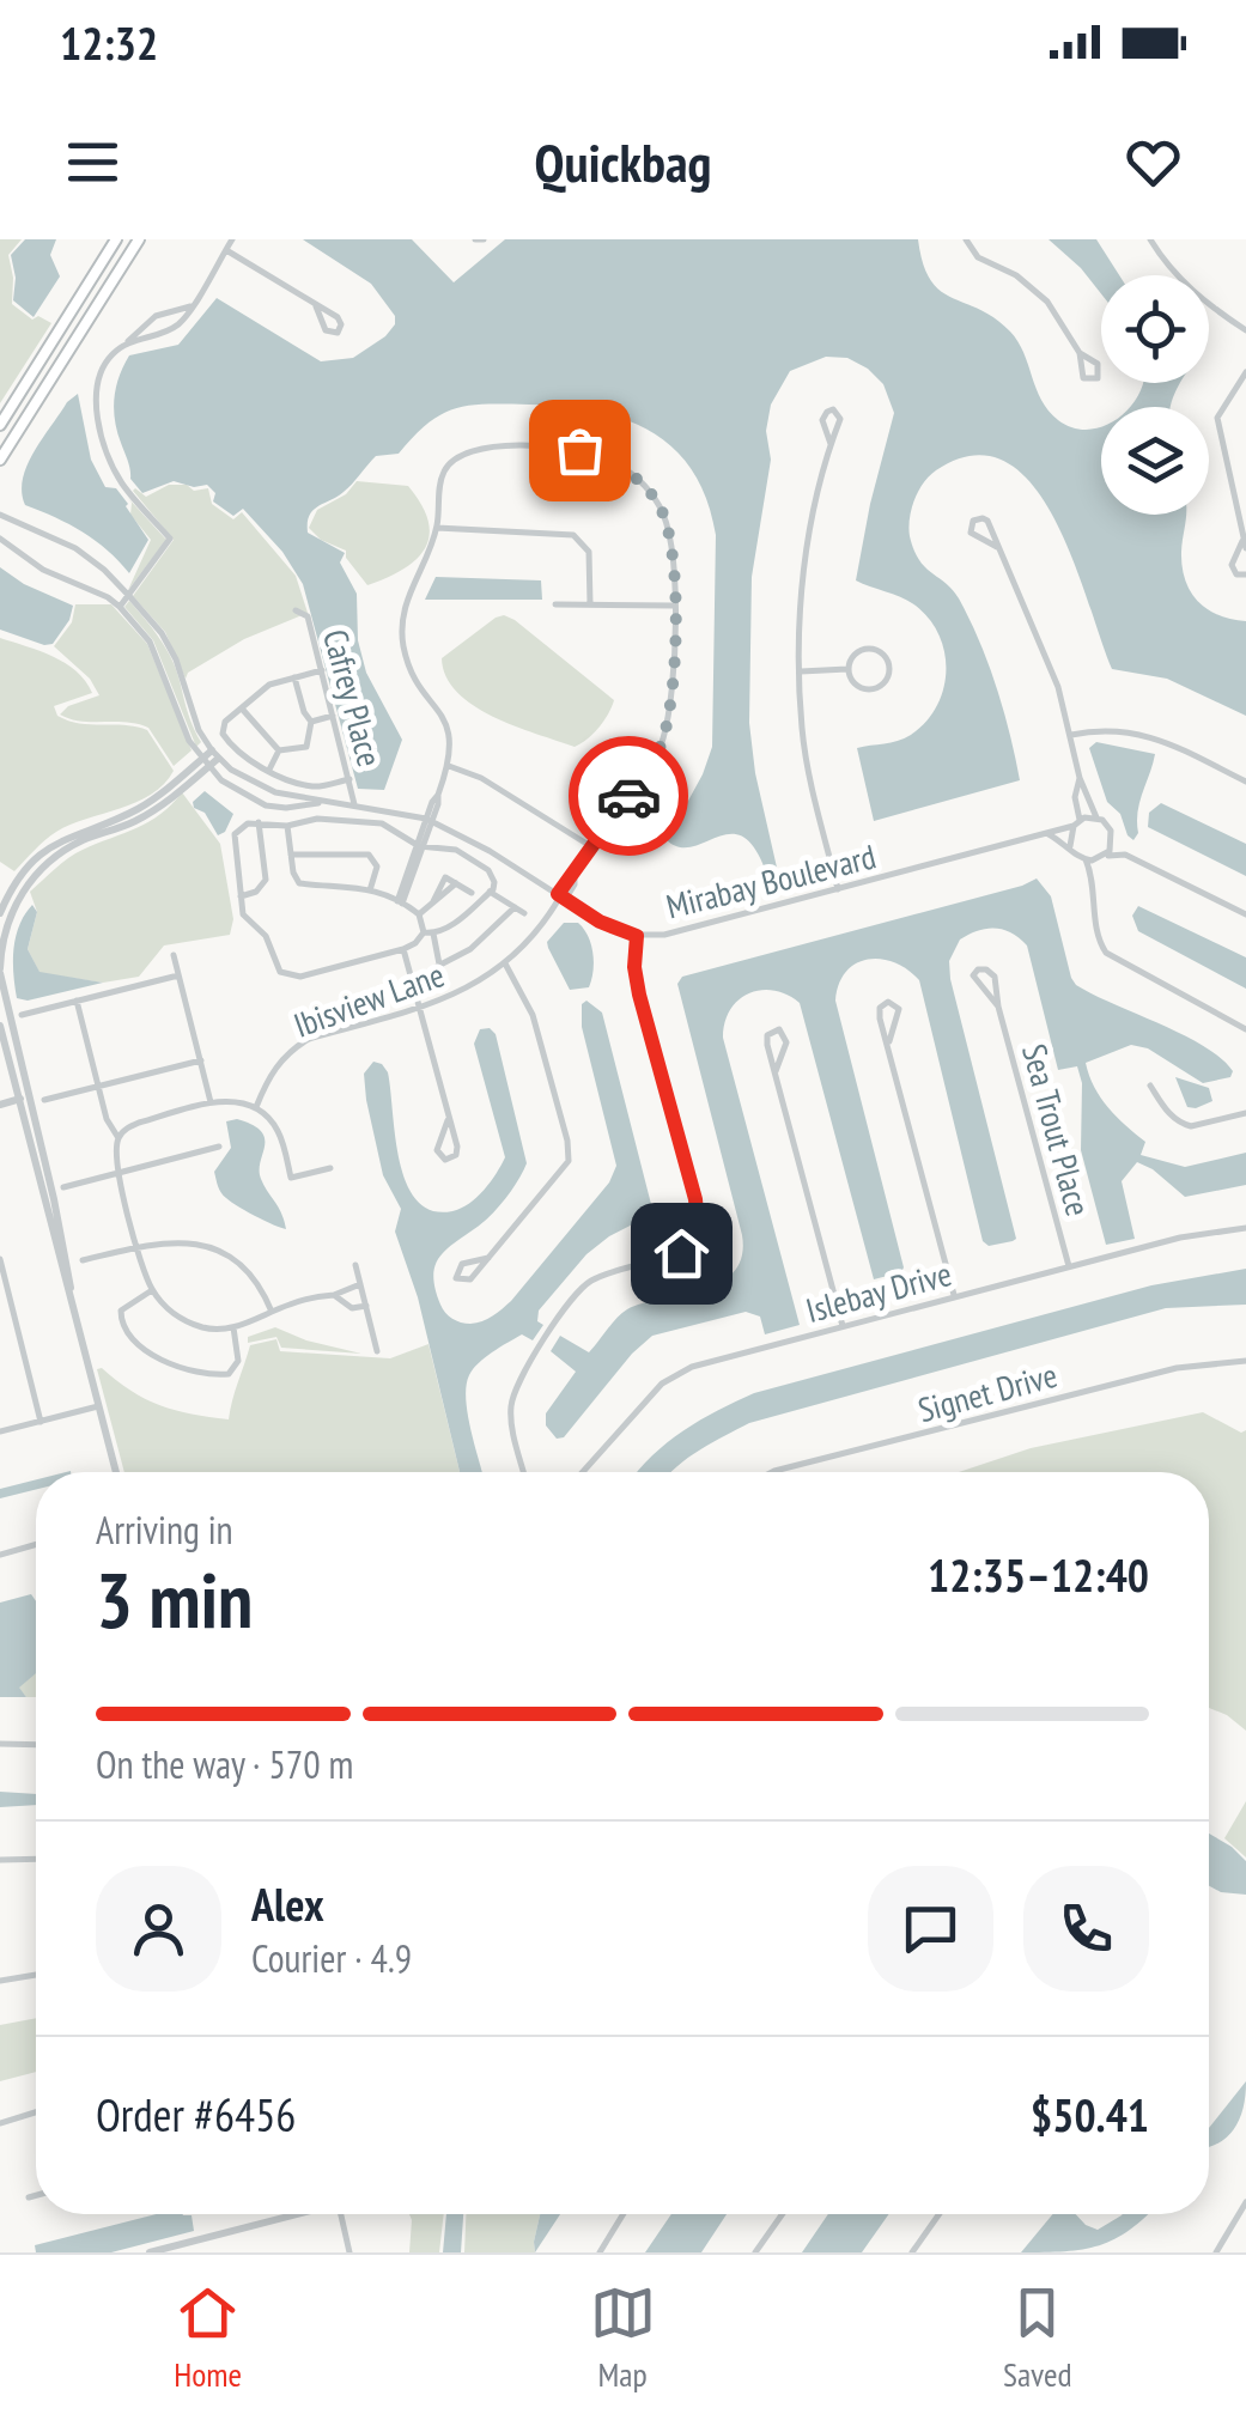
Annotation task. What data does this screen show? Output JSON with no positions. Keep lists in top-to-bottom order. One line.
{"streets":{"street":["Cafrey Place","Mirabay Boulevard","Ibisview Lane","Sea Trout Place","Islebay Drive","Signet Drive"]},"crossings":[["Cafrey Place","Mirabay Boulevard"],["Mirabay Boulevard","Ibisview Lane"],["Sea Trout Place","Islebay Drive"]],"page":{"status":"12:32","header":"Quickbag","heading":["3 min","Arriving in","12:35–12:40"],"panel":["Alex","Courier · 4.9","Order #6456","$50.41"],"bar":"On the way · 570 m","tabs":["Home","Map","Saved"]}}
